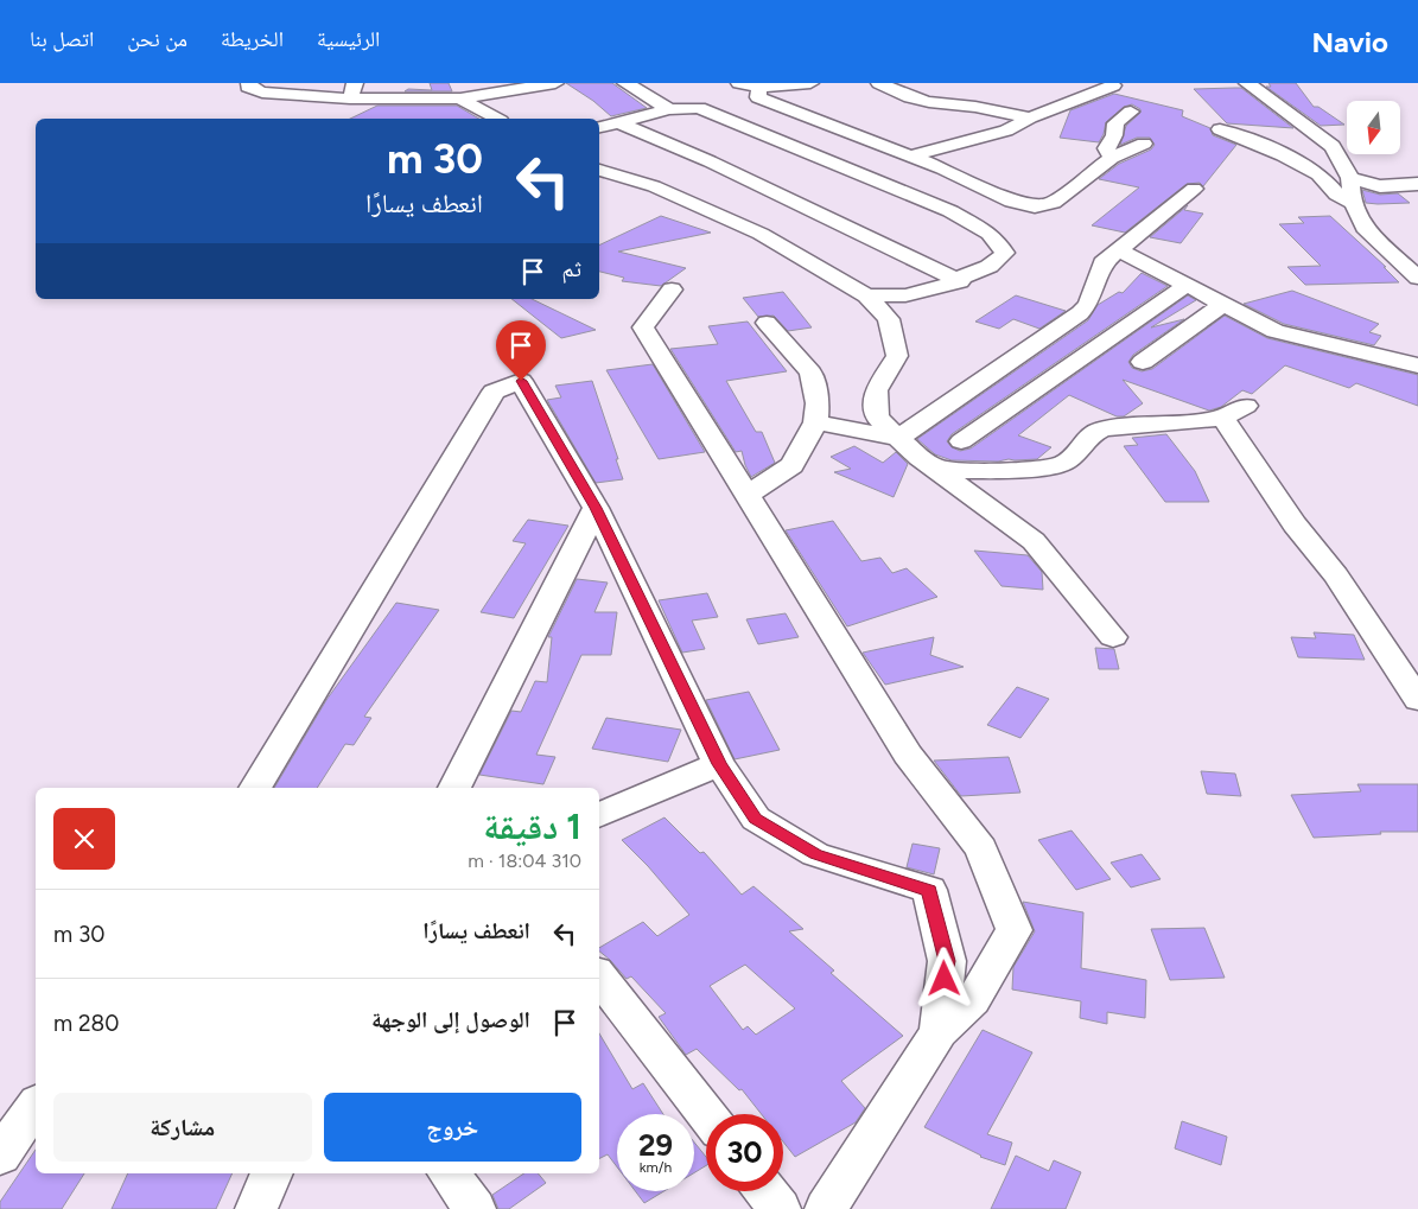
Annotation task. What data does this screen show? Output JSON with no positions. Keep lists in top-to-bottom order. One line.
{"north":"bottom","page":{"header":"Navio","nav":["الرئيسية","الخريطة","من نحن","اتصل بنا"],"turn":["30 m","انعطف يسارًا"],"then":"ثم","heading":["1 دقيقة","310 m · 18:04"],"list":[{"name":"انعطف يسارًا","value":"30 m"},{"name":"الوصول إلى الوجهة","value":"280 m"}],"buttons":["خروج","مشاركة"],"speed":"29 km/h","limit":"30"}}
